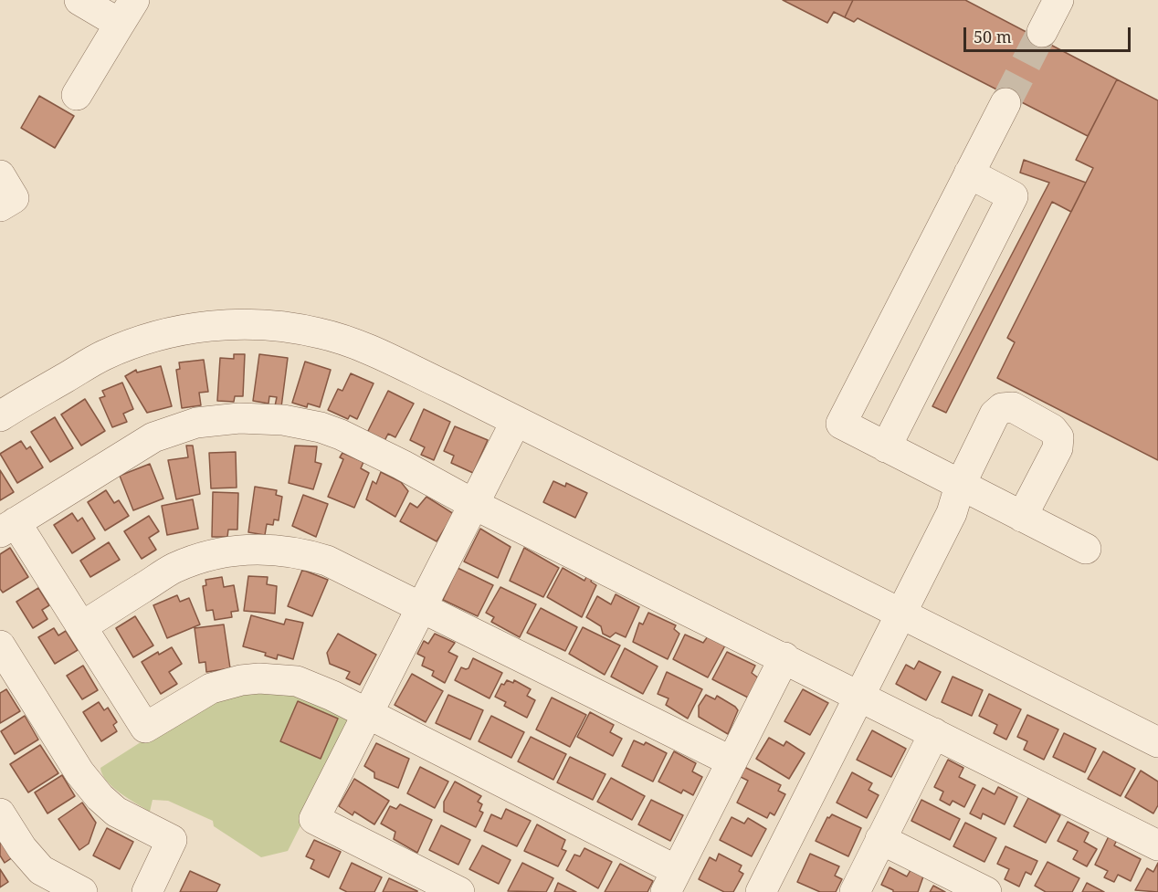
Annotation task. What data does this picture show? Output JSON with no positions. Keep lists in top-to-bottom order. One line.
{"scale_bar":"50 m"}
